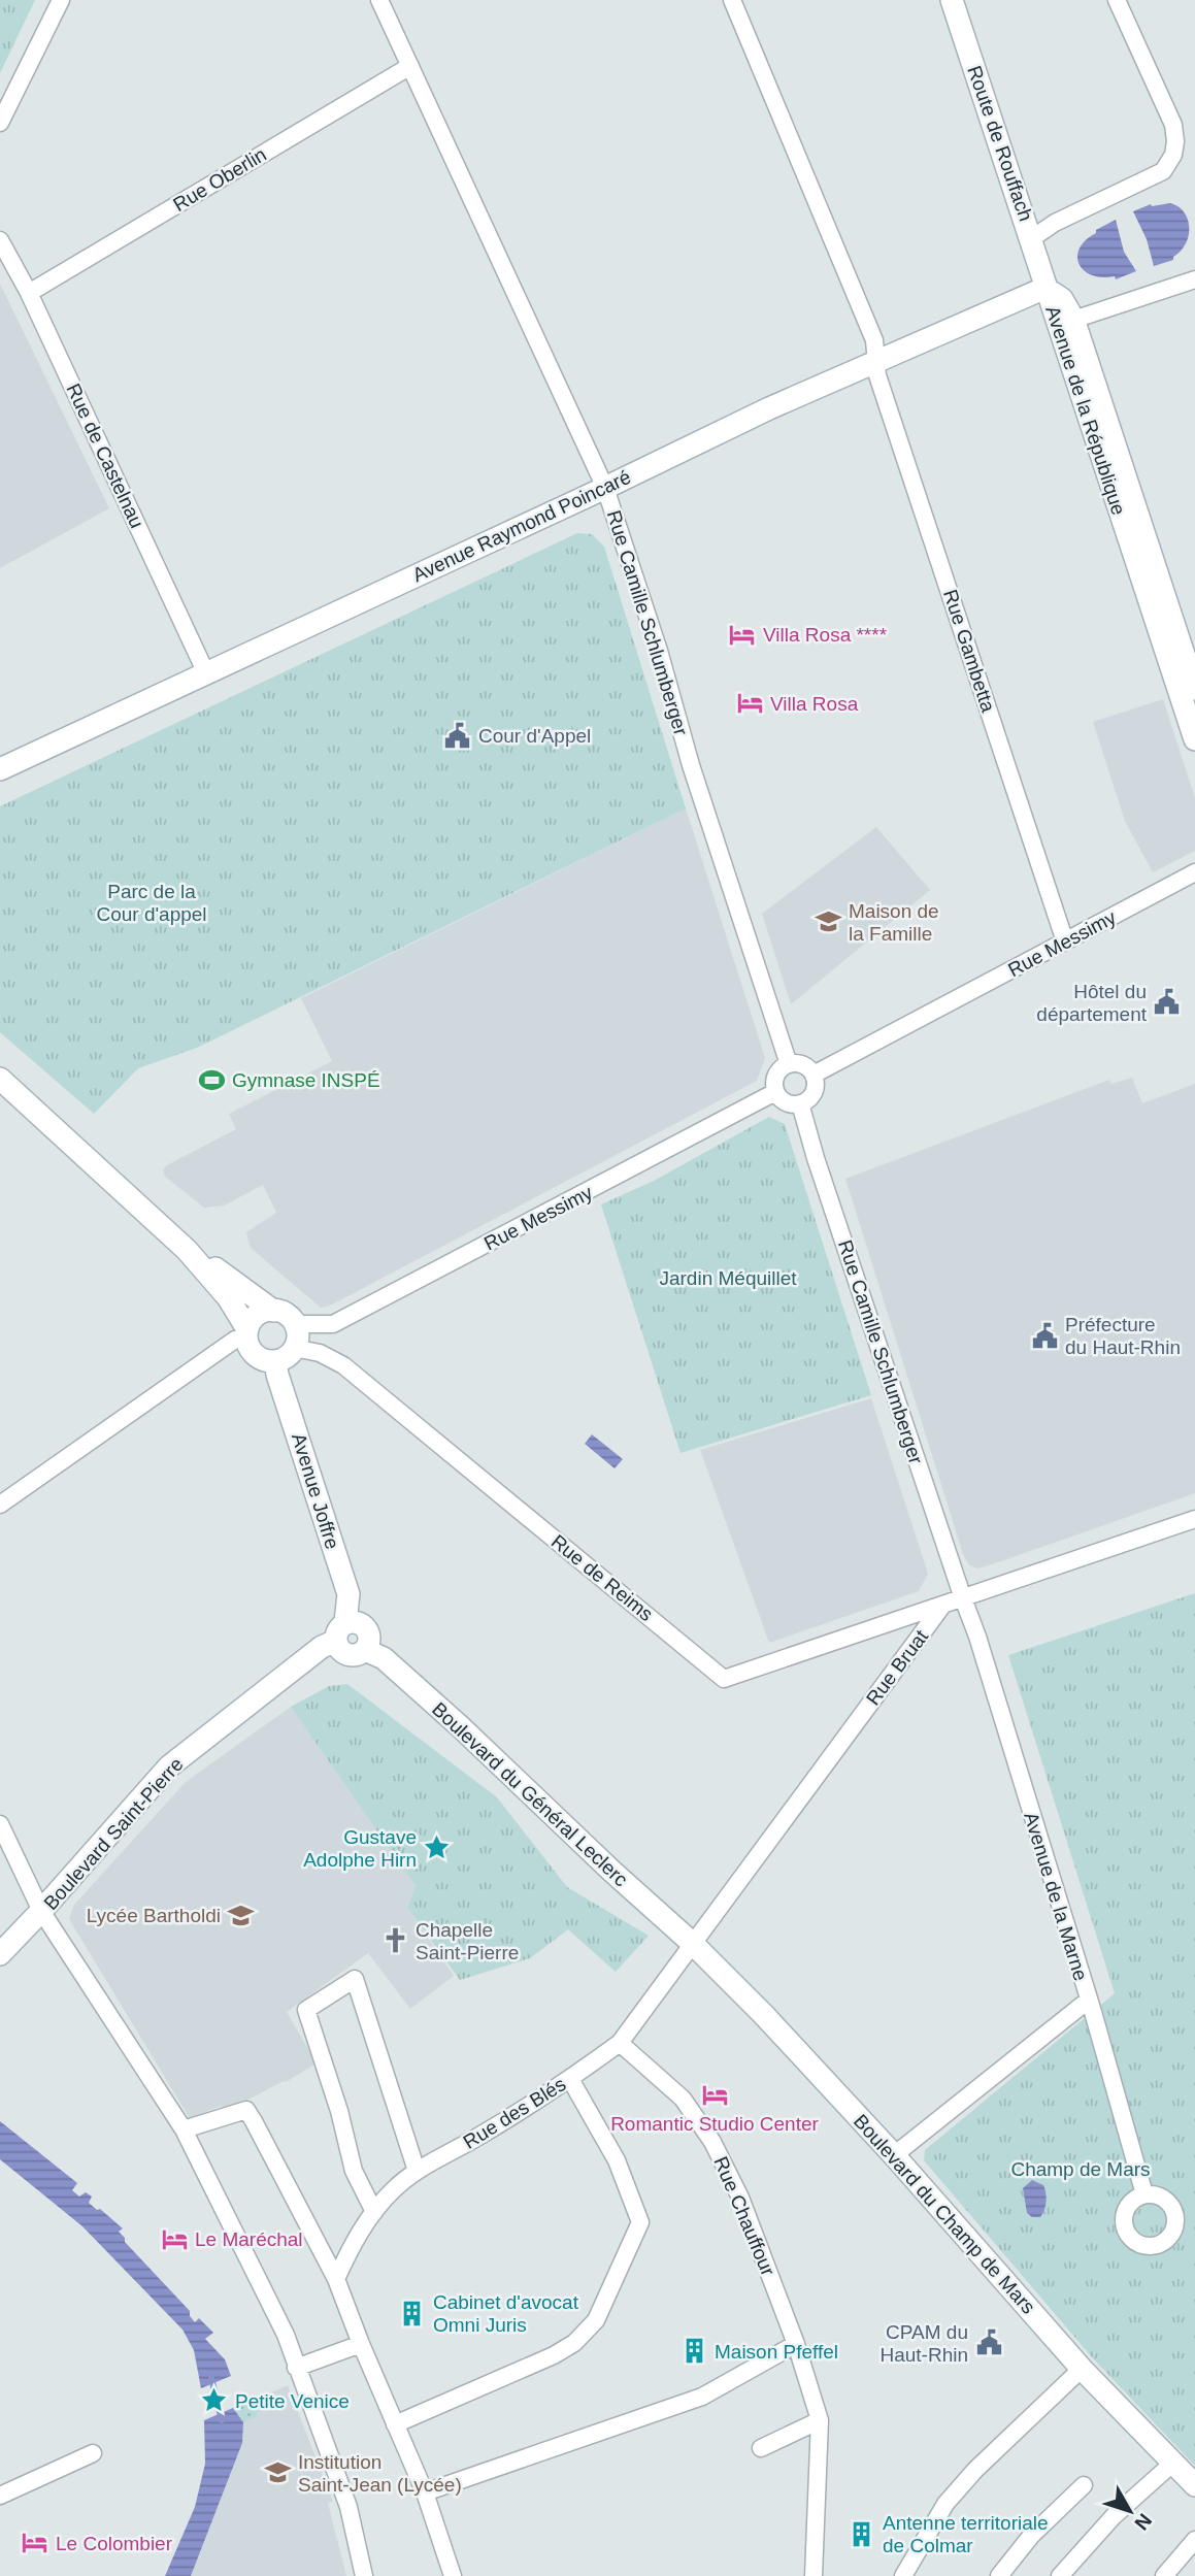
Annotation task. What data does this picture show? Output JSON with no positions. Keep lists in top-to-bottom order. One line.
{"streets":{"street":["Route de Rouffach","Rue Oberlin","Avenue de la République","Rue de Castelnau","Avenue Raymond Poincaré","Rue Camille Schlumberger","Rue Gambetta","Rue Messimy","Avenue Joffre","Rue de Reims","Rue Bruat","Boulevard du Général Leclerc","Boulevard Saint-Pierre","Avenue de la Marne","Rue des Blés","Boulevard du Champ de Mars","Rue Chauffour"]},"crossings":[["Route de Rouffach","Avenue de la République"],["Route de Rouffach","Avenue Raymond Poincaré"],["Rue Oberlin","Rue de Castelnau"],["Rue Oberlin","Rue Camille Schlumberger"],["Avenue de la République","Avenue Raymond Poincaré"],["Rue de Castelnau","Avenue Raymond Poincaré"],["Avenue Raymond Poincaré","Rue Camille Schlumberger"],["Avenue Raymond Poincaré","Rue Gambetta"],["Rue Camille Schlumberger","Rue Messimy"],["Rue Camille Schlumberger","Avenue de la Marne"],["Rue Gambetta","Rue Messimy"],["Rue Messimy","Avenue Joffre"],["Rue Messimy","Rue de Reims"],["Avenue Joffre","Rue de Reims"],["Avenue Joffre","Boulevard du Général Leclerc"],["Avenue Joffre","Boulevard Saint-Pierre"],["Rue de Reims","Rue Bruat"],["Rue Bruat","Boulevard du Général Leclerc"],["Rue Bruat","Rue des Blés"],["Rue Bruat","Boulevard du Champ de Mars"],["Boulevard du Général Leclerc","Boulevard Saint-Pierre"],["Boulevard du Général Leclerc","Rue des Blés"],["Boulevard du Général Leclerc","Boulevard du Champ de Mars"],["Rue des Blés","Boulevard du Champ de Mars"],["Rue des Blés","Rue Chauffour"]],"parks":["Parc de la Cour d'appel","Jardin Méquillet","Champ de Mars"],"places":{"hotel":["Villa Rosa ****","Villa Rosa","Romantic Studio Center","Le Maréchal","Le Colombier"],"public building":["Cour d'Appel","Hôtel du département","Préfecture du Haut-Rhin","CPAM du Haut-Rhin"],"school or university":["Maison de la Famille","Lycée Bartholdi","Institution Saint-Jean (Lycée)"],"sports":["Gymnase INSPÉ"],"place":["Gustave Adolphe Hirn","Petite Venice"],"church":["Chapelle Saint-Pierre"],"building":["Cabinet d'avocat Omni Juris","Maison Pfeffel","Antenne territoriale de Colmar"]},"north":"bottom right"}
